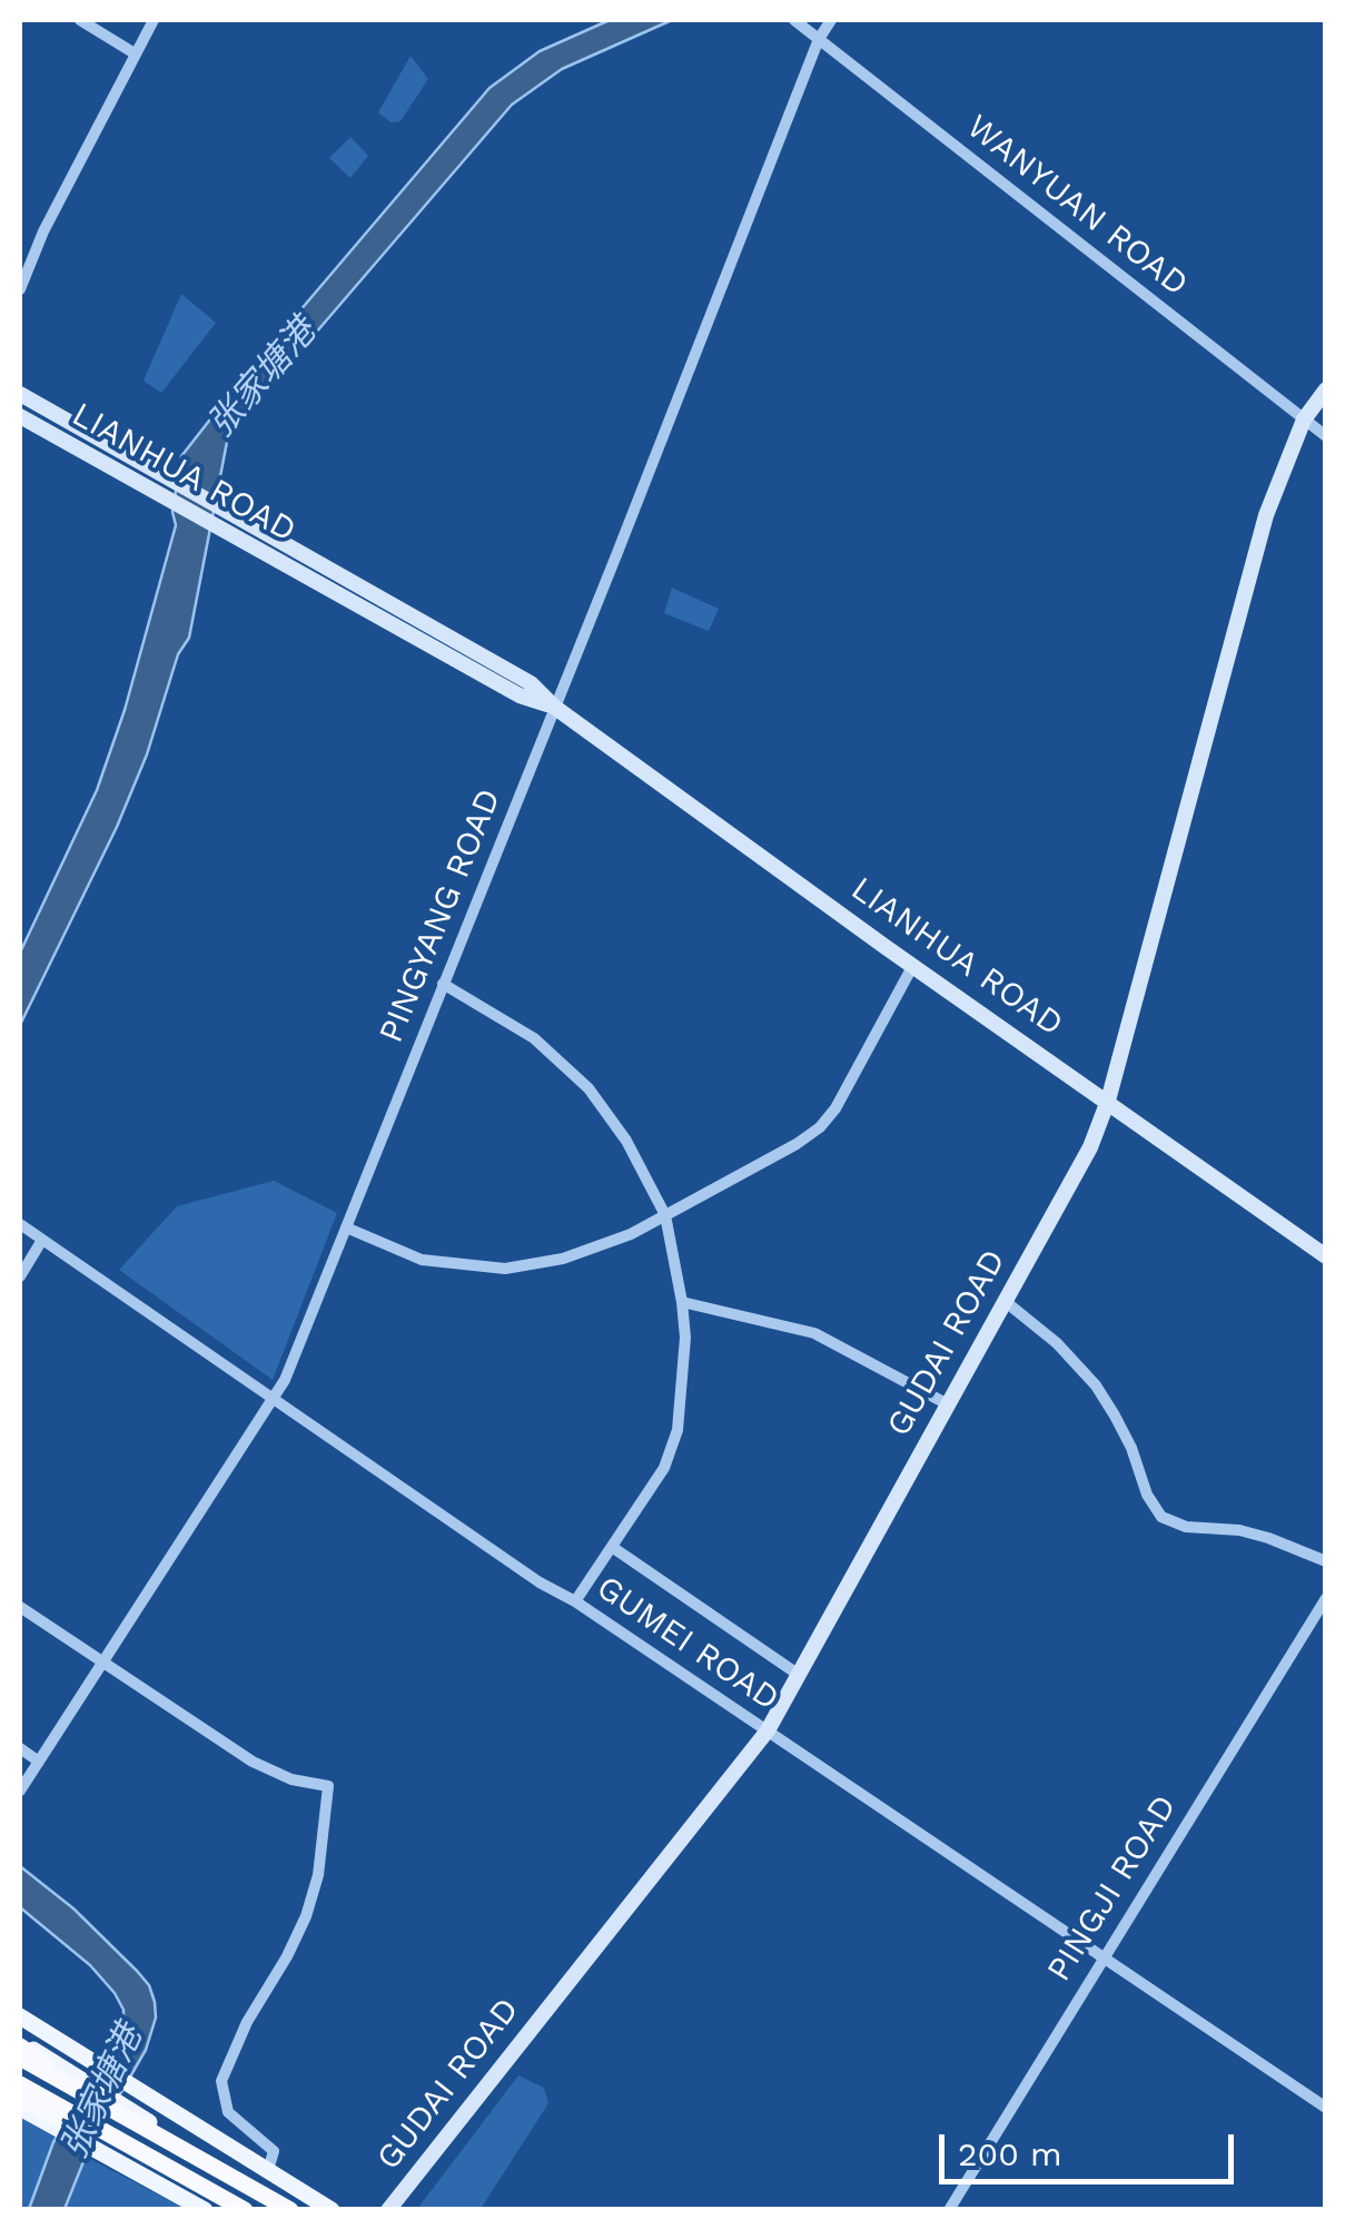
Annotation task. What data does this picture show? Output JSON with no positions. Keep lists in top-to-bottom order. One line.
{"streets":{"main road":["LIANHUA ROAD","GUDAI ROAD"],"street":["WANYUAN ROAD","PINGYANG ROAD","GUMEI ROAD","PINGJI ROAD"]},"crossings":[["WANYUAN ROAD","PINGYANG ROAD"],["WANYUAN ROAD","GUDAI ROAD"],["LIANHUA ROAD","PINGYANG ROAD"],["LIANHUA ROAD","GUDAI ROAD"],["PINGYANG ROAD","GUMEI ROAD"],["GUDAI ROAD","GUMEI ROAD"],["GUMEI ROAD","PINGJI ROAD"]],"water":["张家塘港"],"scale_bar":"200 m"}
